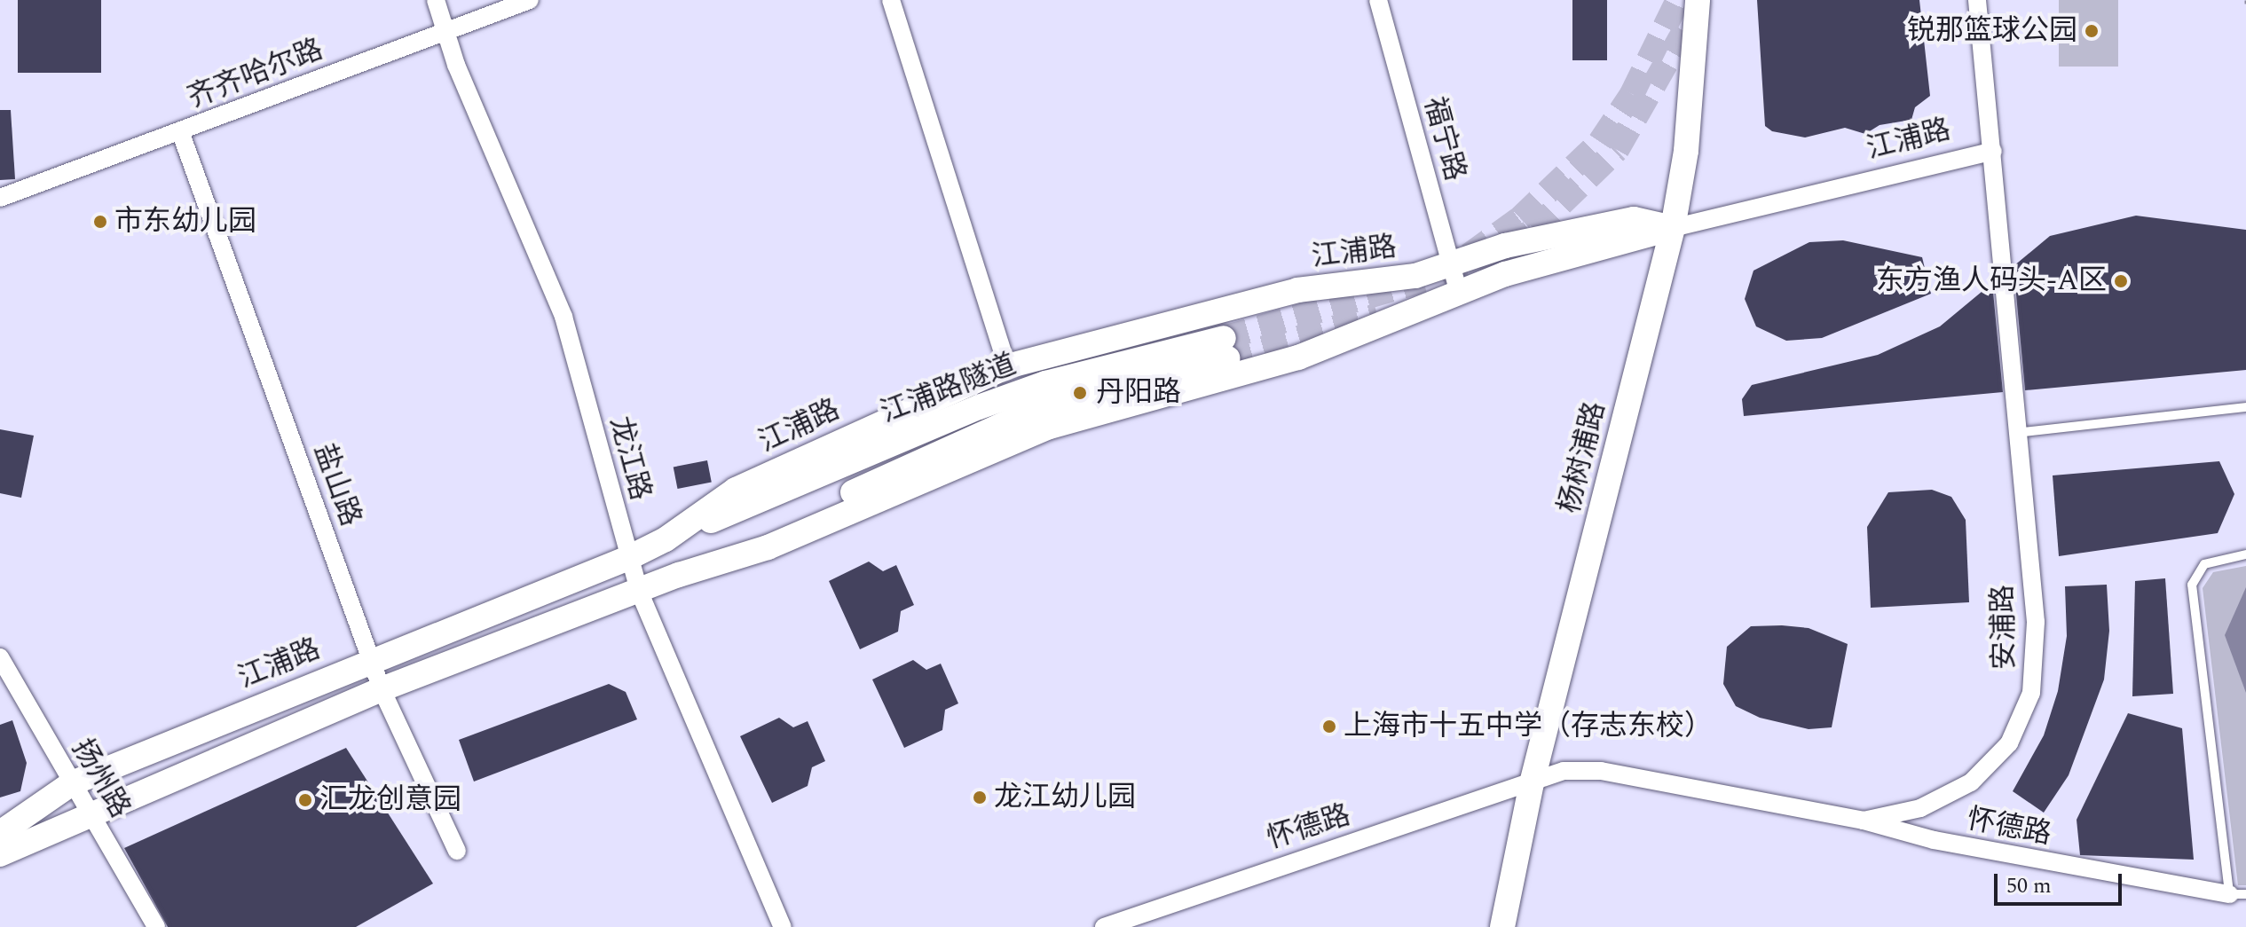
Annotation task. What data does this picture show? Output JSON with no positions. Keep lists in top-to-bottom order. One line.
{"streets":{"main road":["江浦路","江浦路隧道","杨树浦路"],"street":["齐齐哈尔路","福宁路","龙江路","盐山路","安浦路","扬州路","怀德路"]},"crossings":[["齐齐哈尔路","龙江路"],["齐齐哈尔路","盐山路"],["福宁路","江浦路"],["江浦路","江浦路隧道"],["江浦路","杨树浦路"],["江浦路","龙江路"],["江浦路","盐山路"],["江浦路","安浦路"],["江浦路","扬州路"],["杨树浦路","安浦路"],["杨树浦路","怀德路"],["安浦路","怀德路"]],"places":["锐那篮球公园","市东幼儿园","东方渔人码头-A区","丹阳路","上海市十五中学（存志东校）","龙江幼儿园","汇龙创意园"],"scale_bar":"50 m"}
